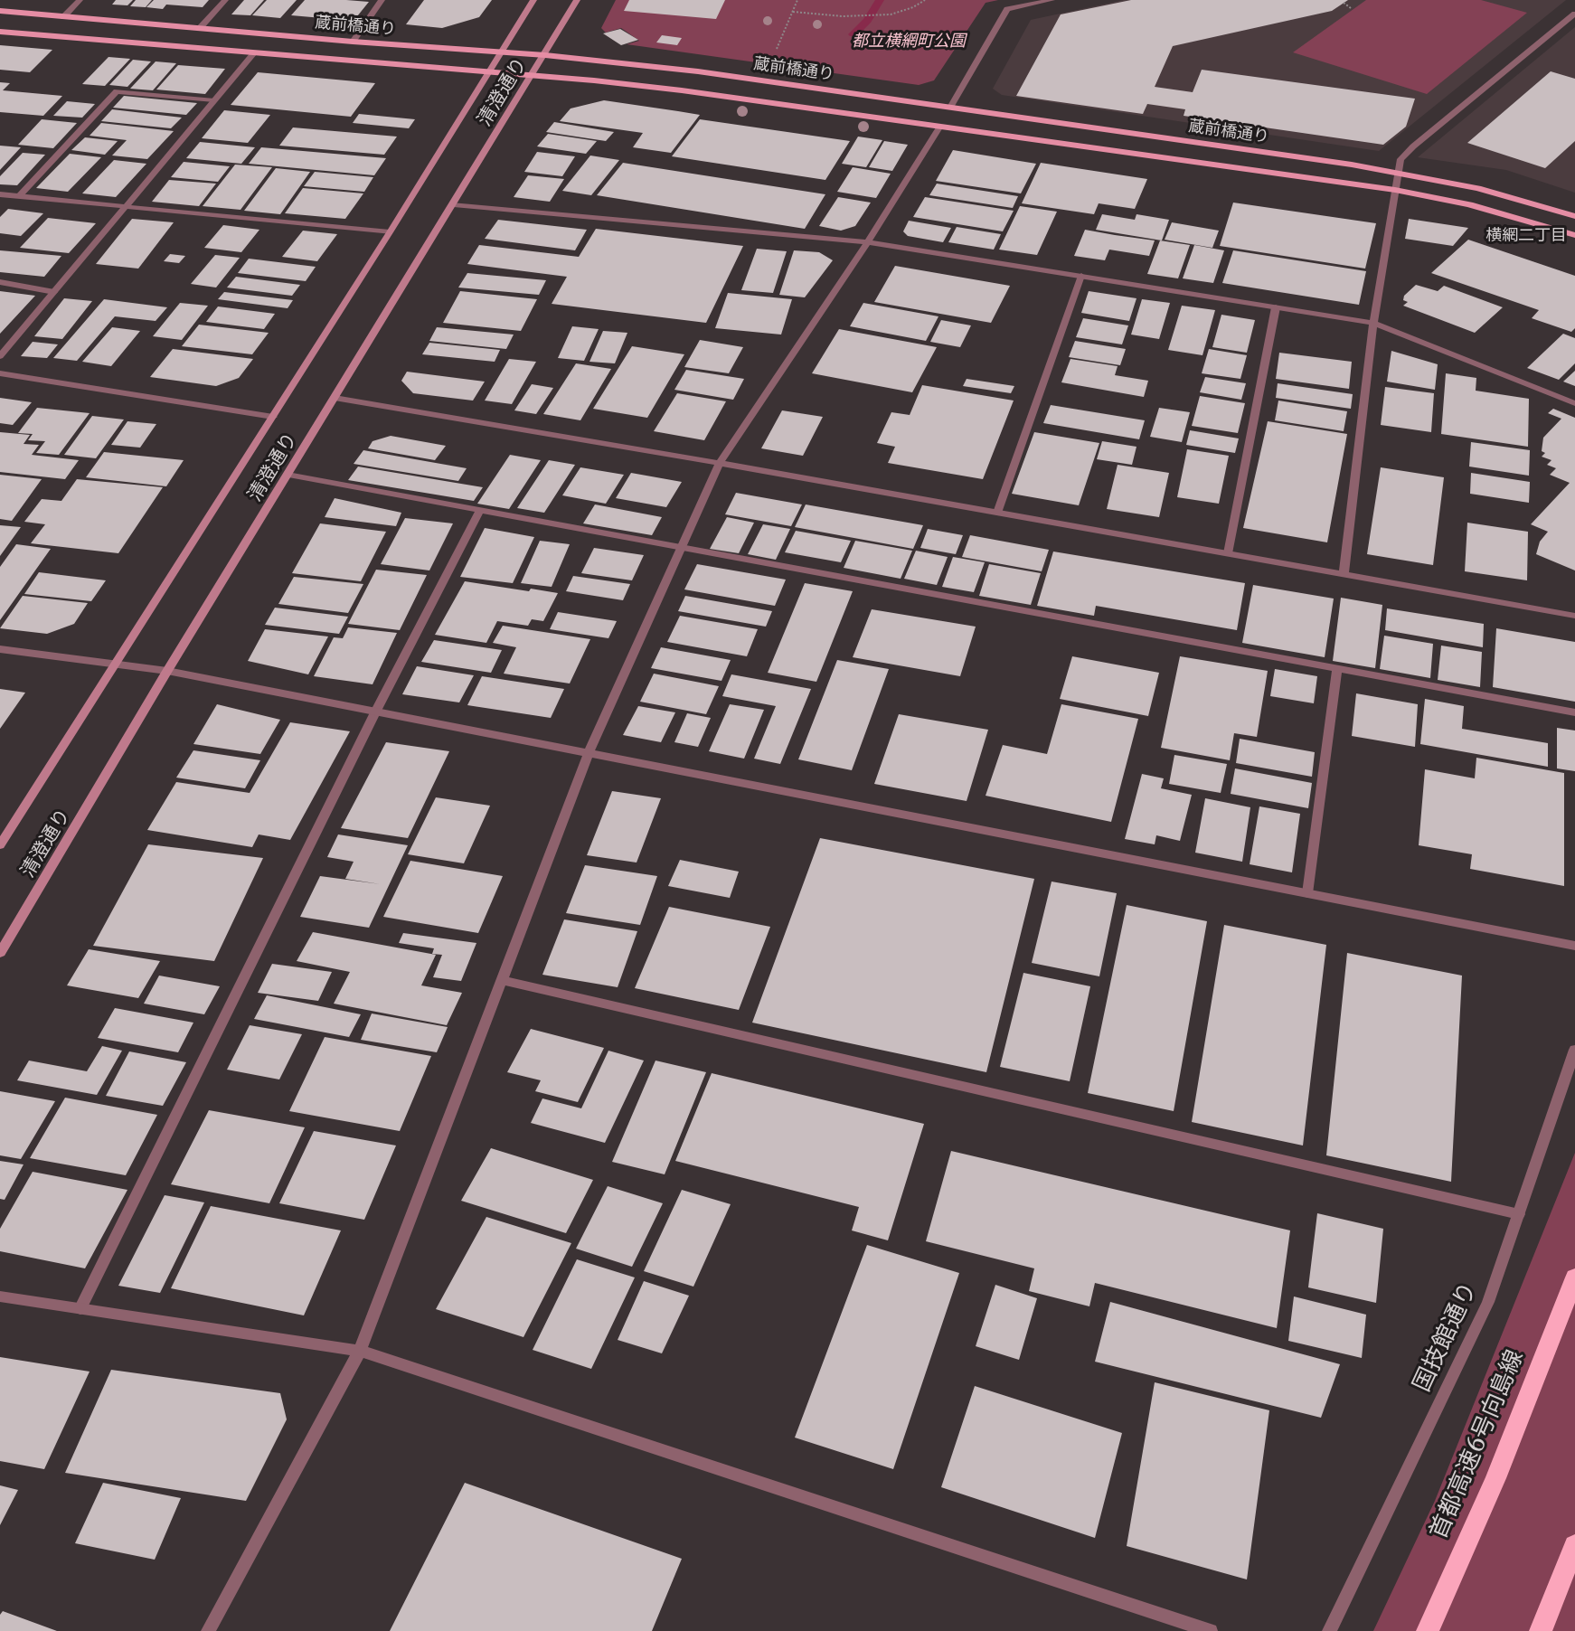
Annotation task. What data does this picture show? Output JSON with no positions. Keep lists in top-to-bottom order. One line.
{"streets":{"highway":["首都高速6号向島線"],"main road":["蔵前橋通り","清澄通り"],"street":["国技館通り"]},"crossings":[["蔵前橋通り","清澄通り"]],"districts":["横網二丁目"],"parks":["都立横網町公園"]}
